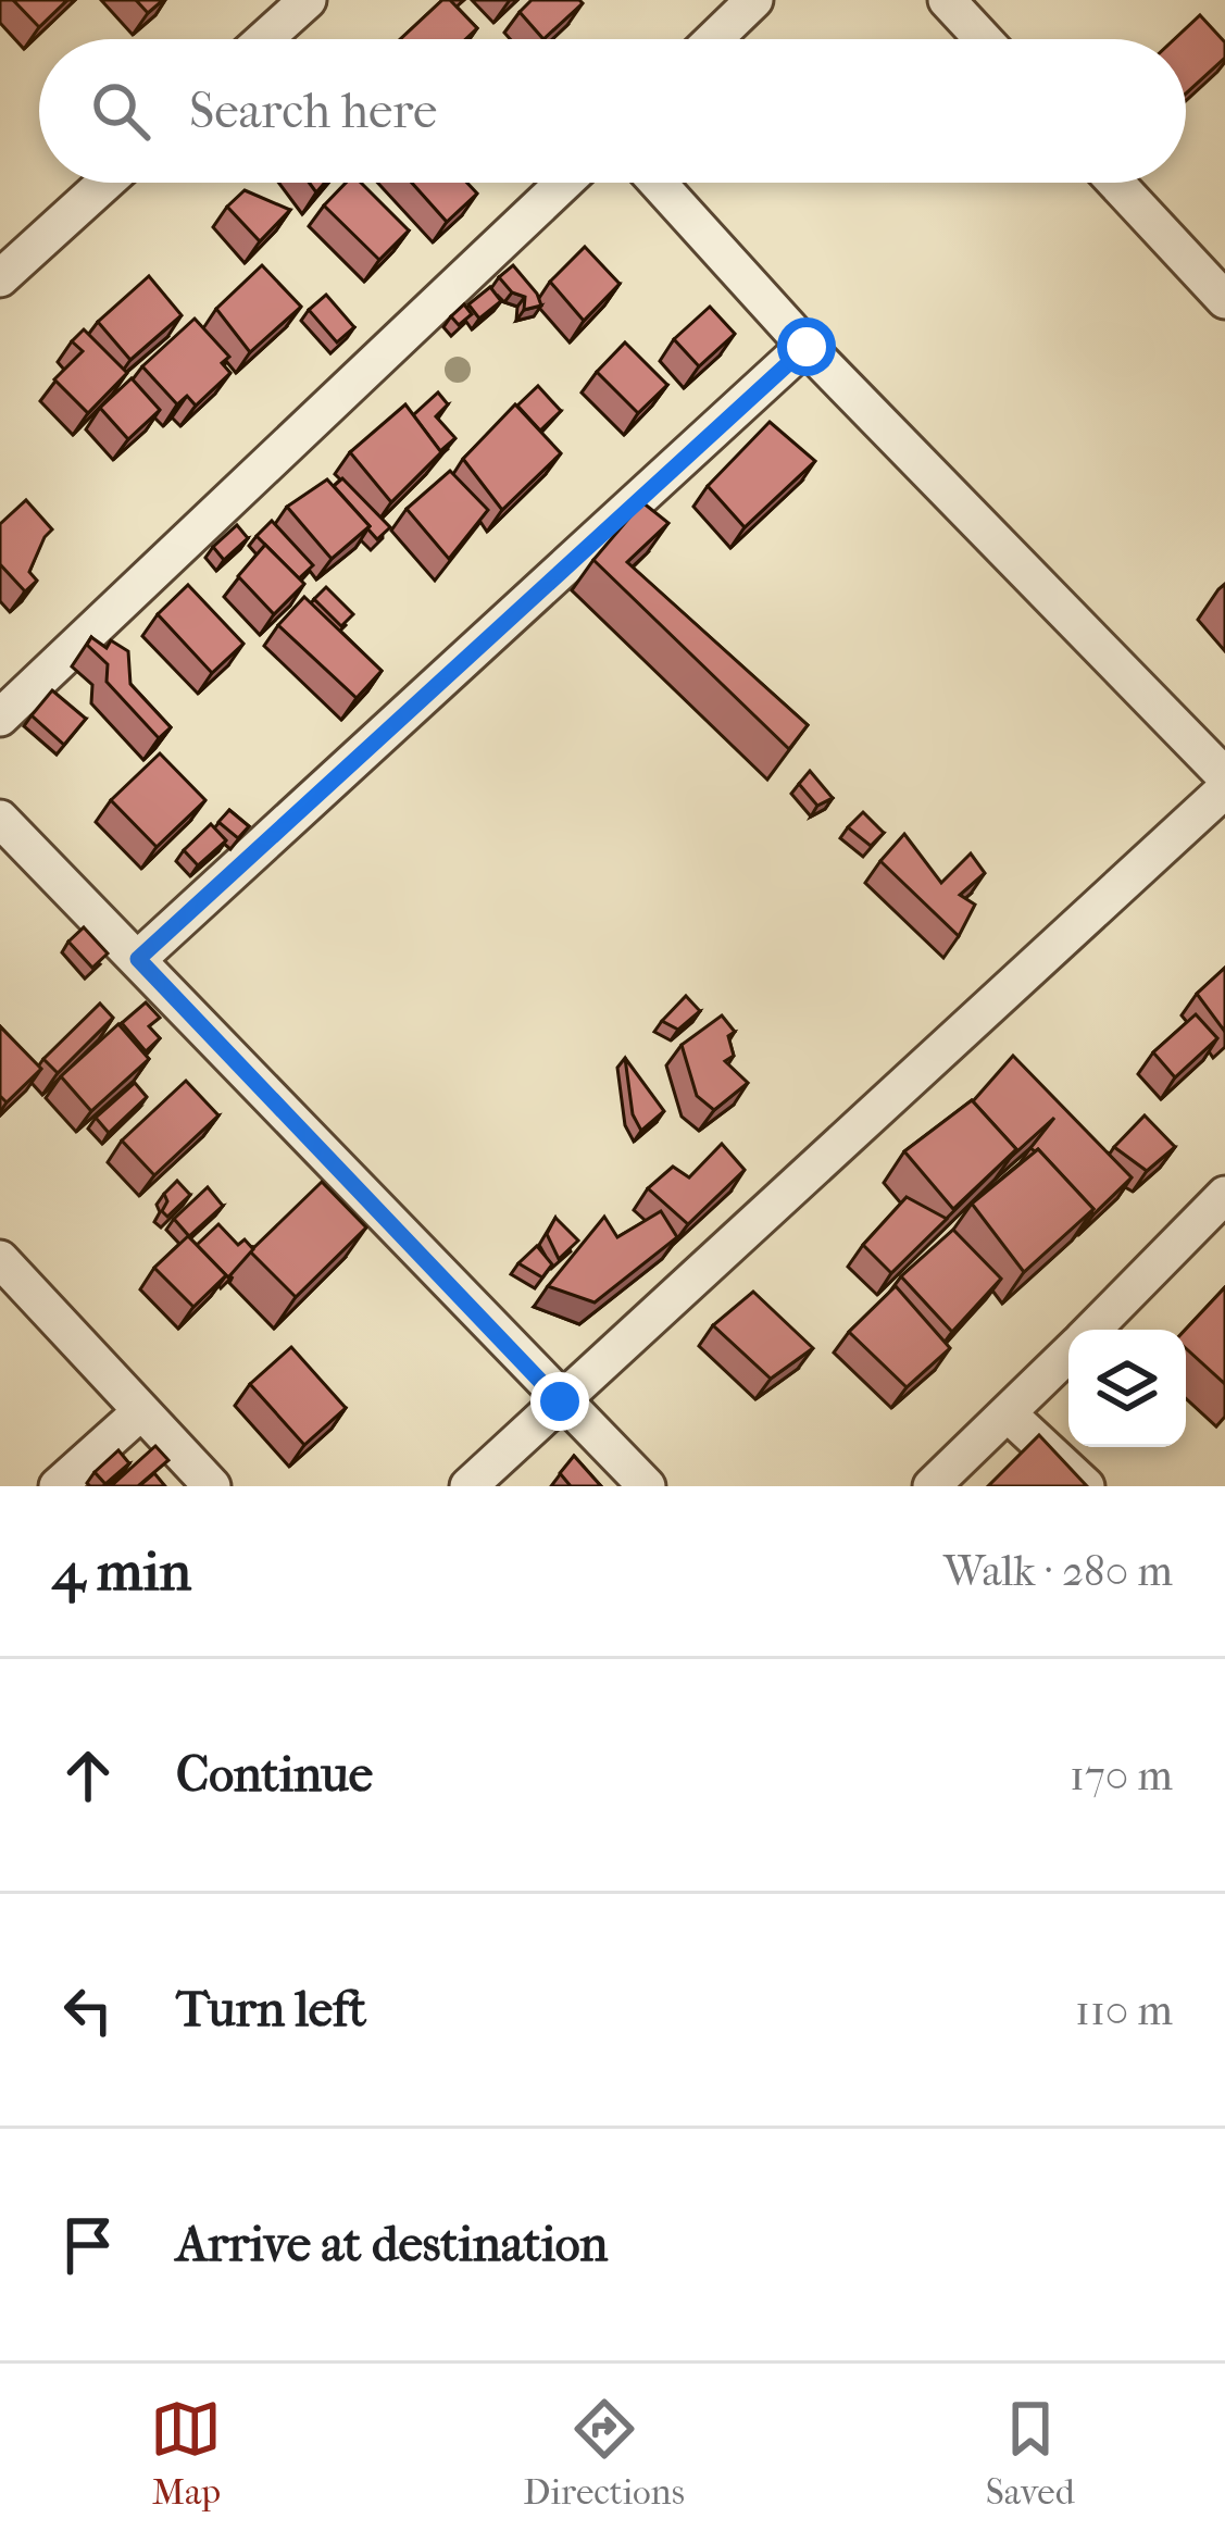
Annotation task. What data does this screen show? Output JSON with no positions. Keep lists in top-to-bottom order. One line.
{"page":{"search":"Search here","heading":["4 min","Walk · 280 m"],"list":[["Continue","170 m"],["Turn left","110 m"],"Arrive at destination"],"nav":["Map","Directions","Saved"]}}
